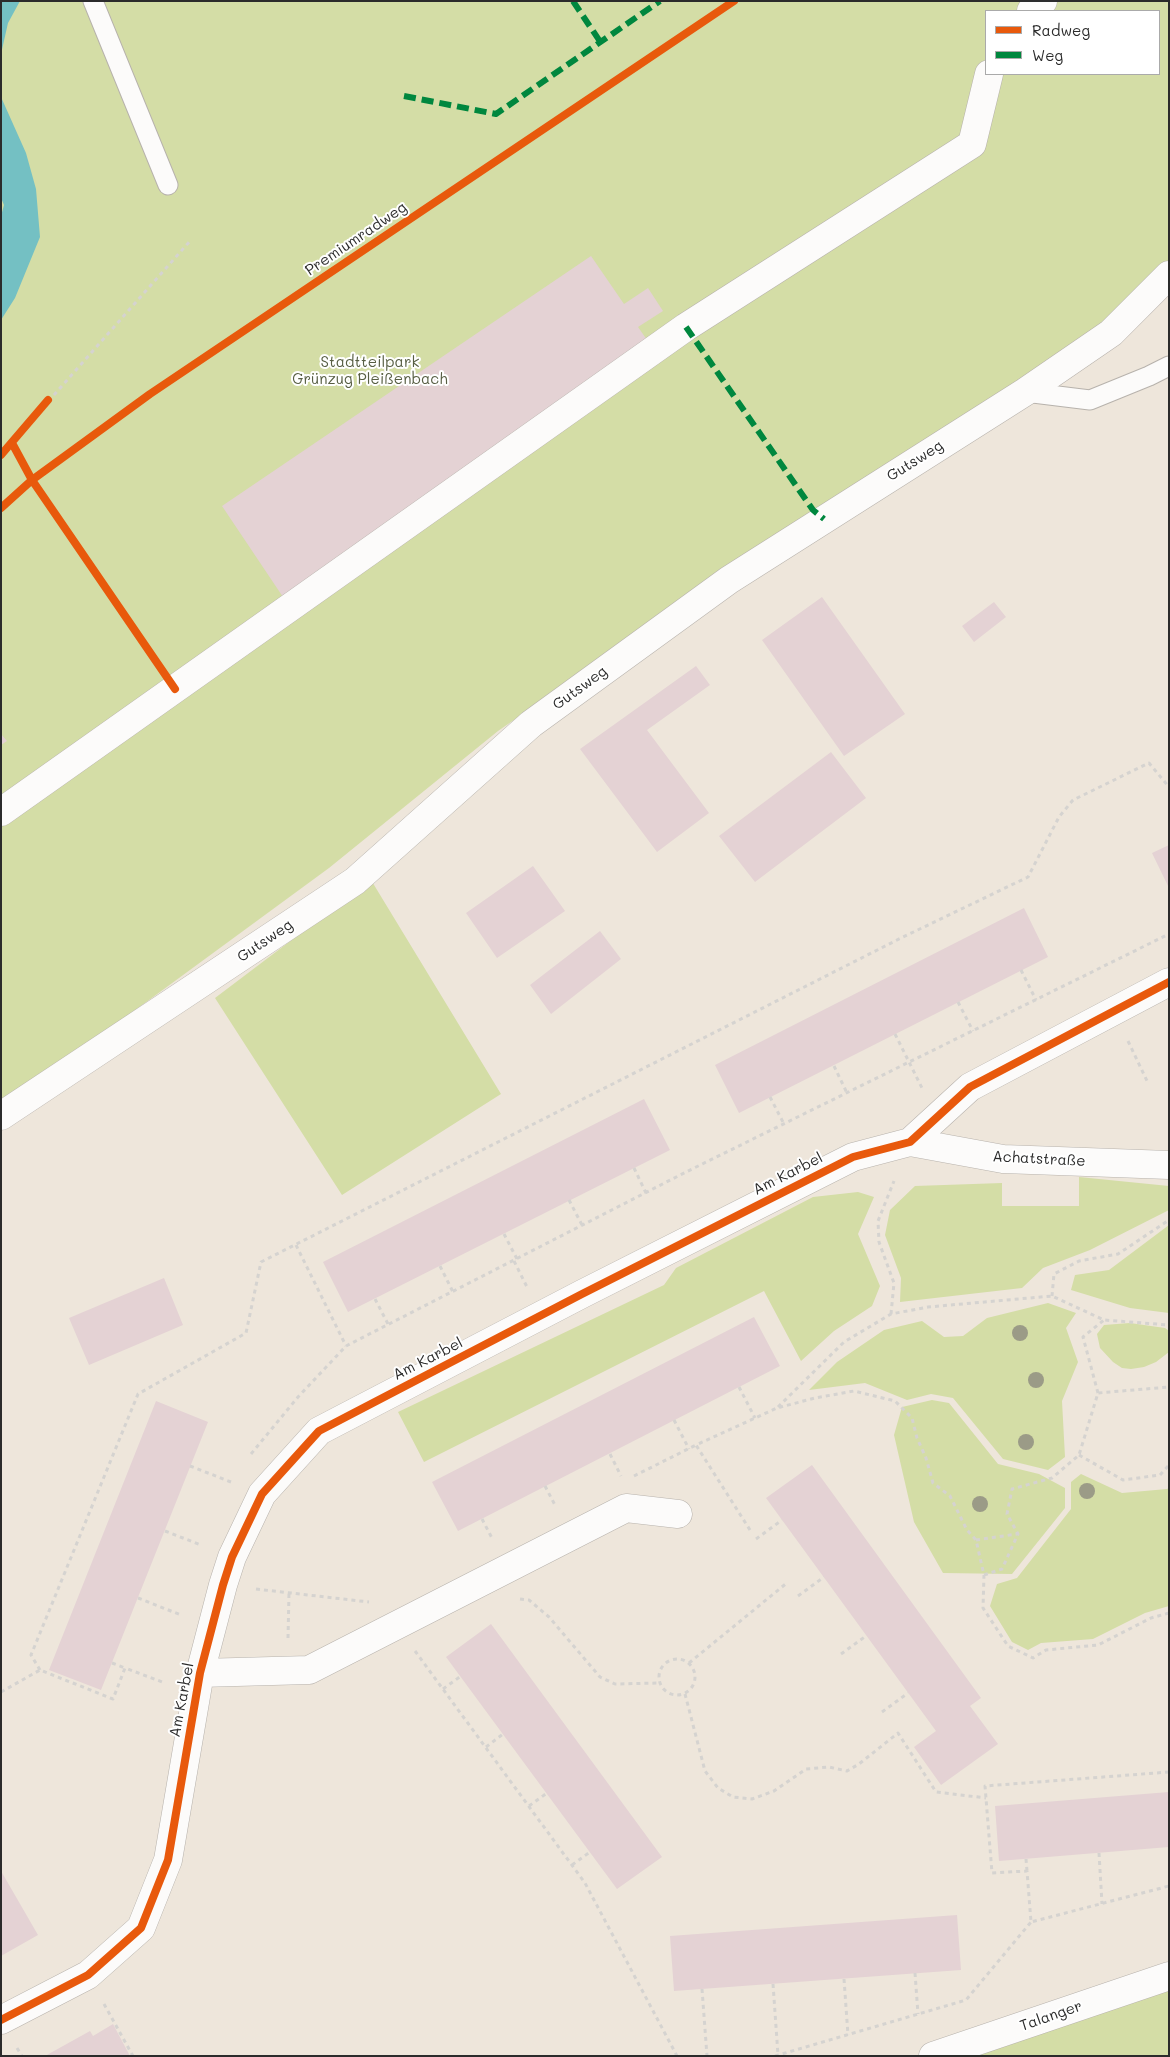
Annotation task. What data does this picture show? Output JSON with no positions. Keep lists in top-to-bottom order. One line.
{"streets":{"street":["Gutsweg","Achatstraße","Am Karbel","Talanger"],"cycle path":["Premiumradweg"]},"crossings":[["Achatstraße","Am Karbel"]],"parks":["Stadtteilpark Grünzug Pleißenbach"],"legend":["Radweg","Weg"]}
